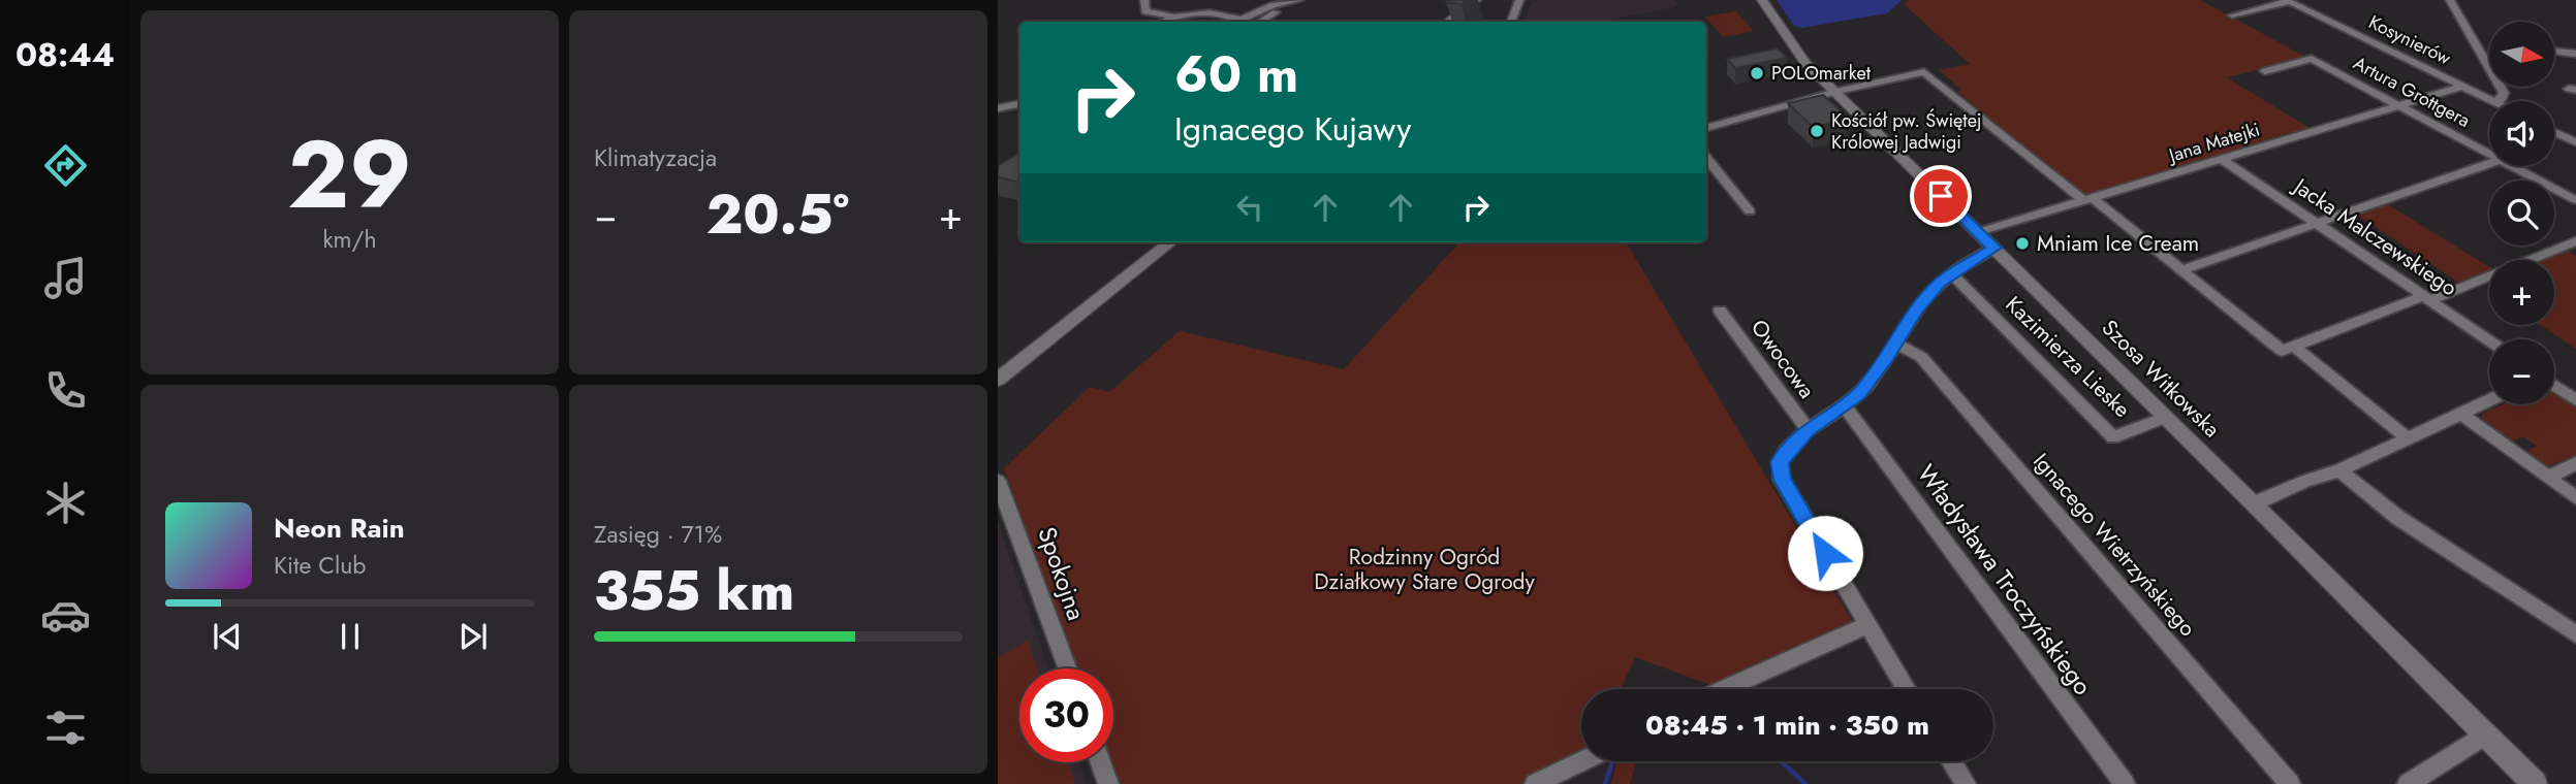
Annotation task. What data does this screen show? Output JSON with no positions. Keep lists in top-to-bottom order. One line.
{"streets":{"street":["Kosynierów","Artura Grottgera","Jana Matejki","Jacka Malczewskiego","Kazimierza Lieske","Owocowa","Szosa Witkowska","Ignacego Wietrzyńskiego","Spokojna","Władysława Troczyńskiego"]},"crossings":[["Kosynierów","Jana Matejki"],["Artura Grottgera","Jana Matejki"],["Jana Matejki","Jacka Malczewskiego"],["Jana Matejki","Szosa Witkowska"],["Kazimierza Lieske","Owocowa"],["Kazimierza Lieske","Szosa Witkowska"],["Owocowa","Szosa Witkowska"],["Owocowa","Ignacego Wietrzyńskiego"],["Owocowa","Władysława Troczyńskiego"]],"parks":["Rodzinny Ogród Działkowy Stare Ogrody"],"places":["POLOmarket","Kościół pw. Świętej Królowej Jadwigi","Mniam Ice Cream"],"north":"right","page":{"tabs":"08:44","tile":[["29","km/h"],"Klimatyzacja",["Zasięg · 71%","355 km"]],"map_buttons":["+","−"],"turn":["60 m","Ignacego Kujawy"],"heat":["−","20.5°","+"],"song":["Neon Rain","Kite Club"],"limit":"30","trip":"08:45 · 1 min · 350 m"}}
